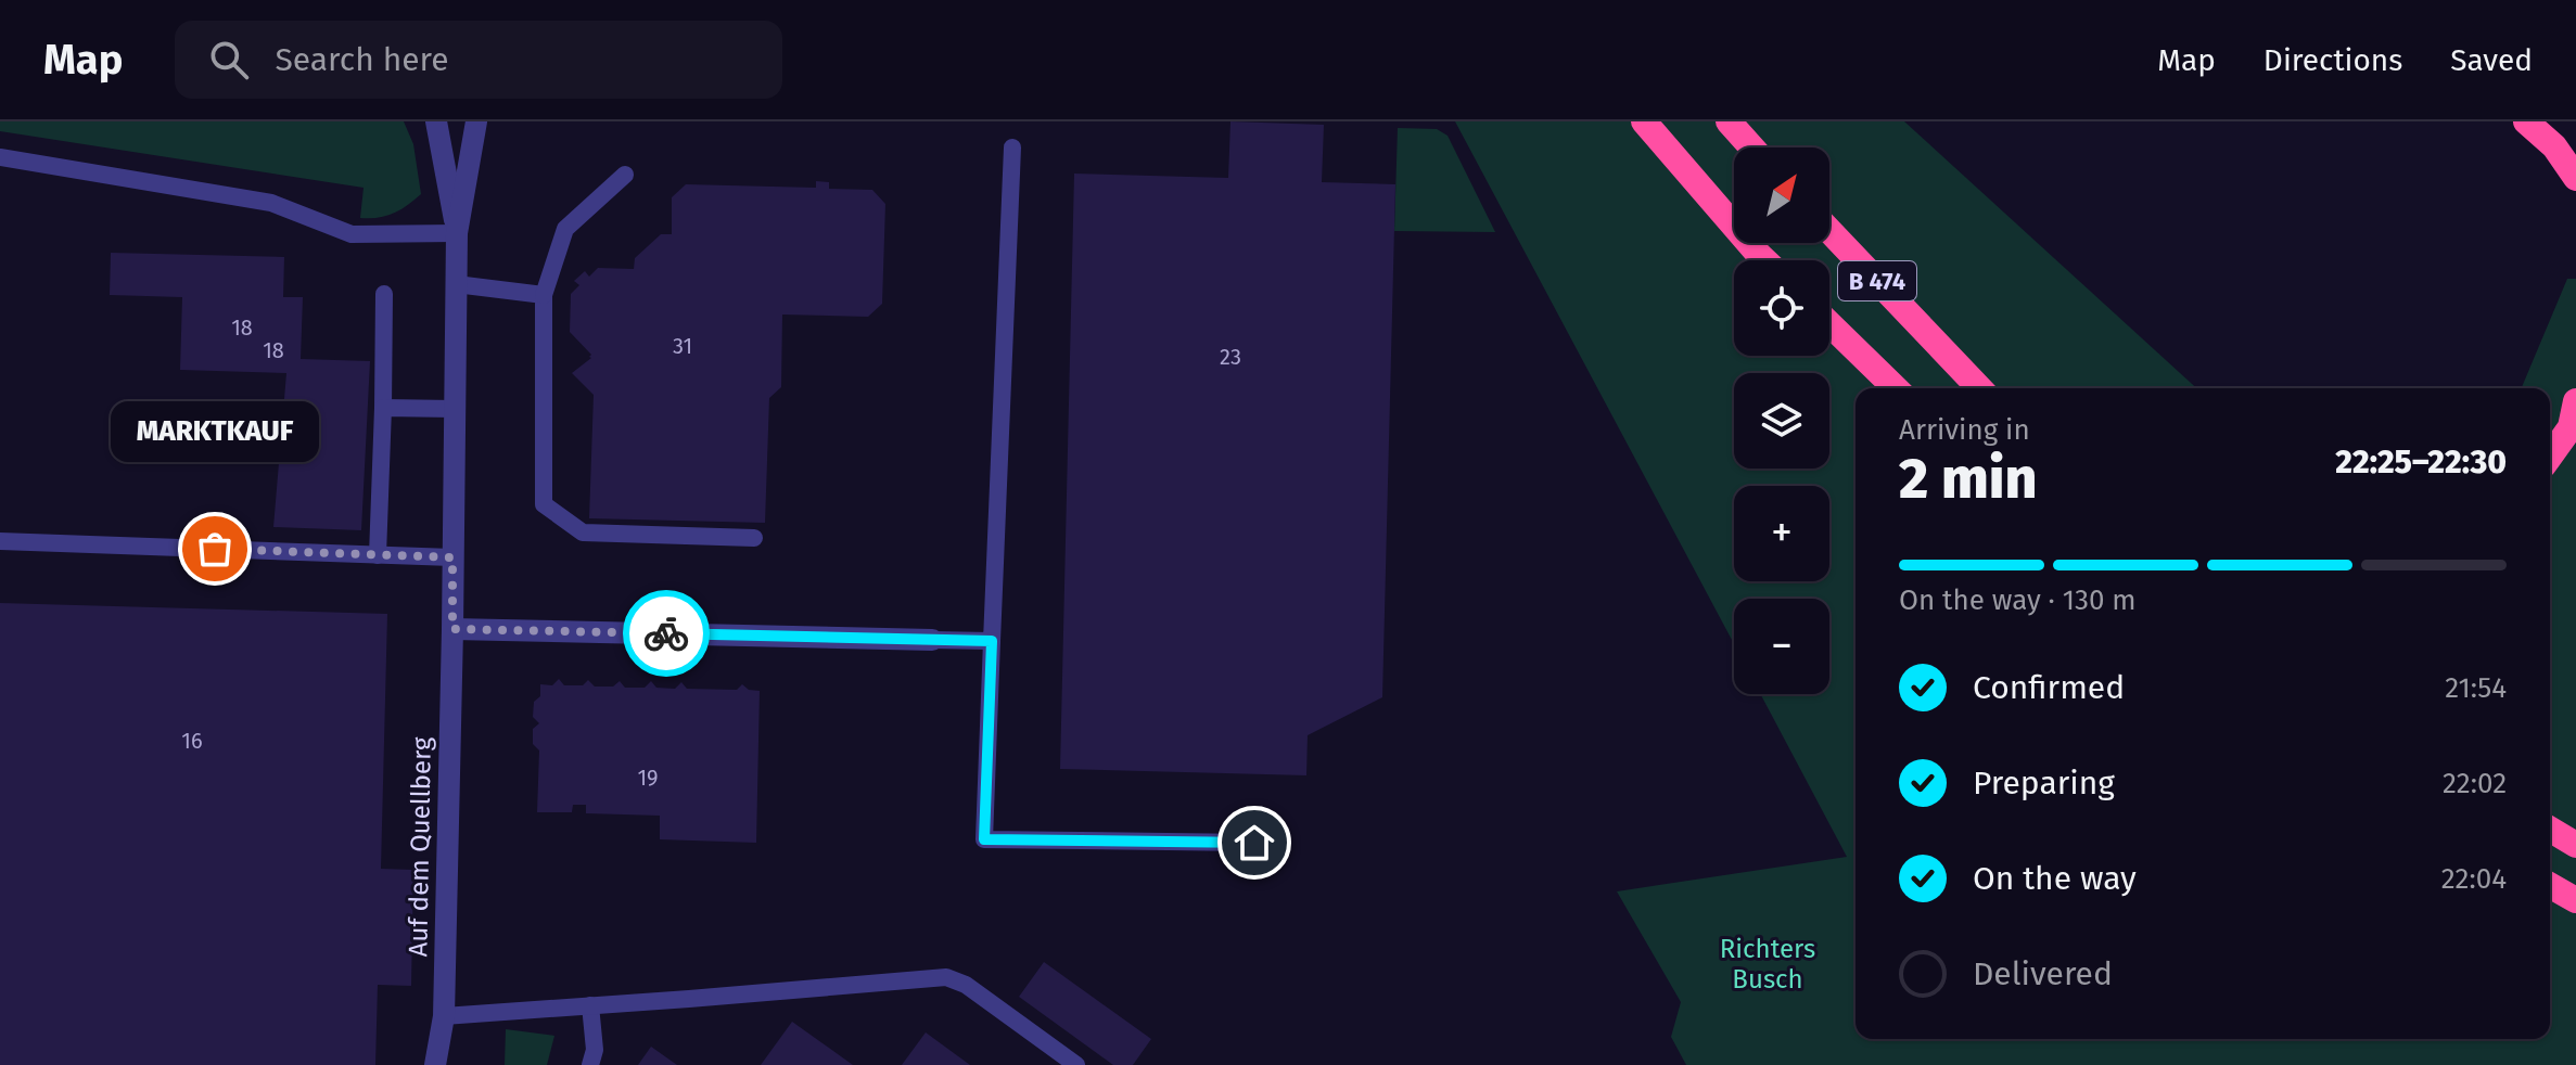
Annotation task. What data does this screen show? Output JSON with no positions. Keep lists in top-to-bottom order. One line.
{"streets":{"highway":["B 474"],"street":["Auf dem Quellberg"]},"parks":["Richters Busch"],"places":["MARKTKAUF"],"house_numbers":["18","31","18","23","16","19"],"north":"top right","page":{"header":"Map","search":"Search here","nav":["Map","Directions","Saved"],"map_buttons":["+","−"],"heading":["2 min","Arriving in","22:25–22:30"],"bubble":"MARKTKAUF","bar":"On the way · 130 m","list":[["Confirmed","21:54"],["Preparing","22:02"],["On the way","22:04"],"Delivered"]}}
